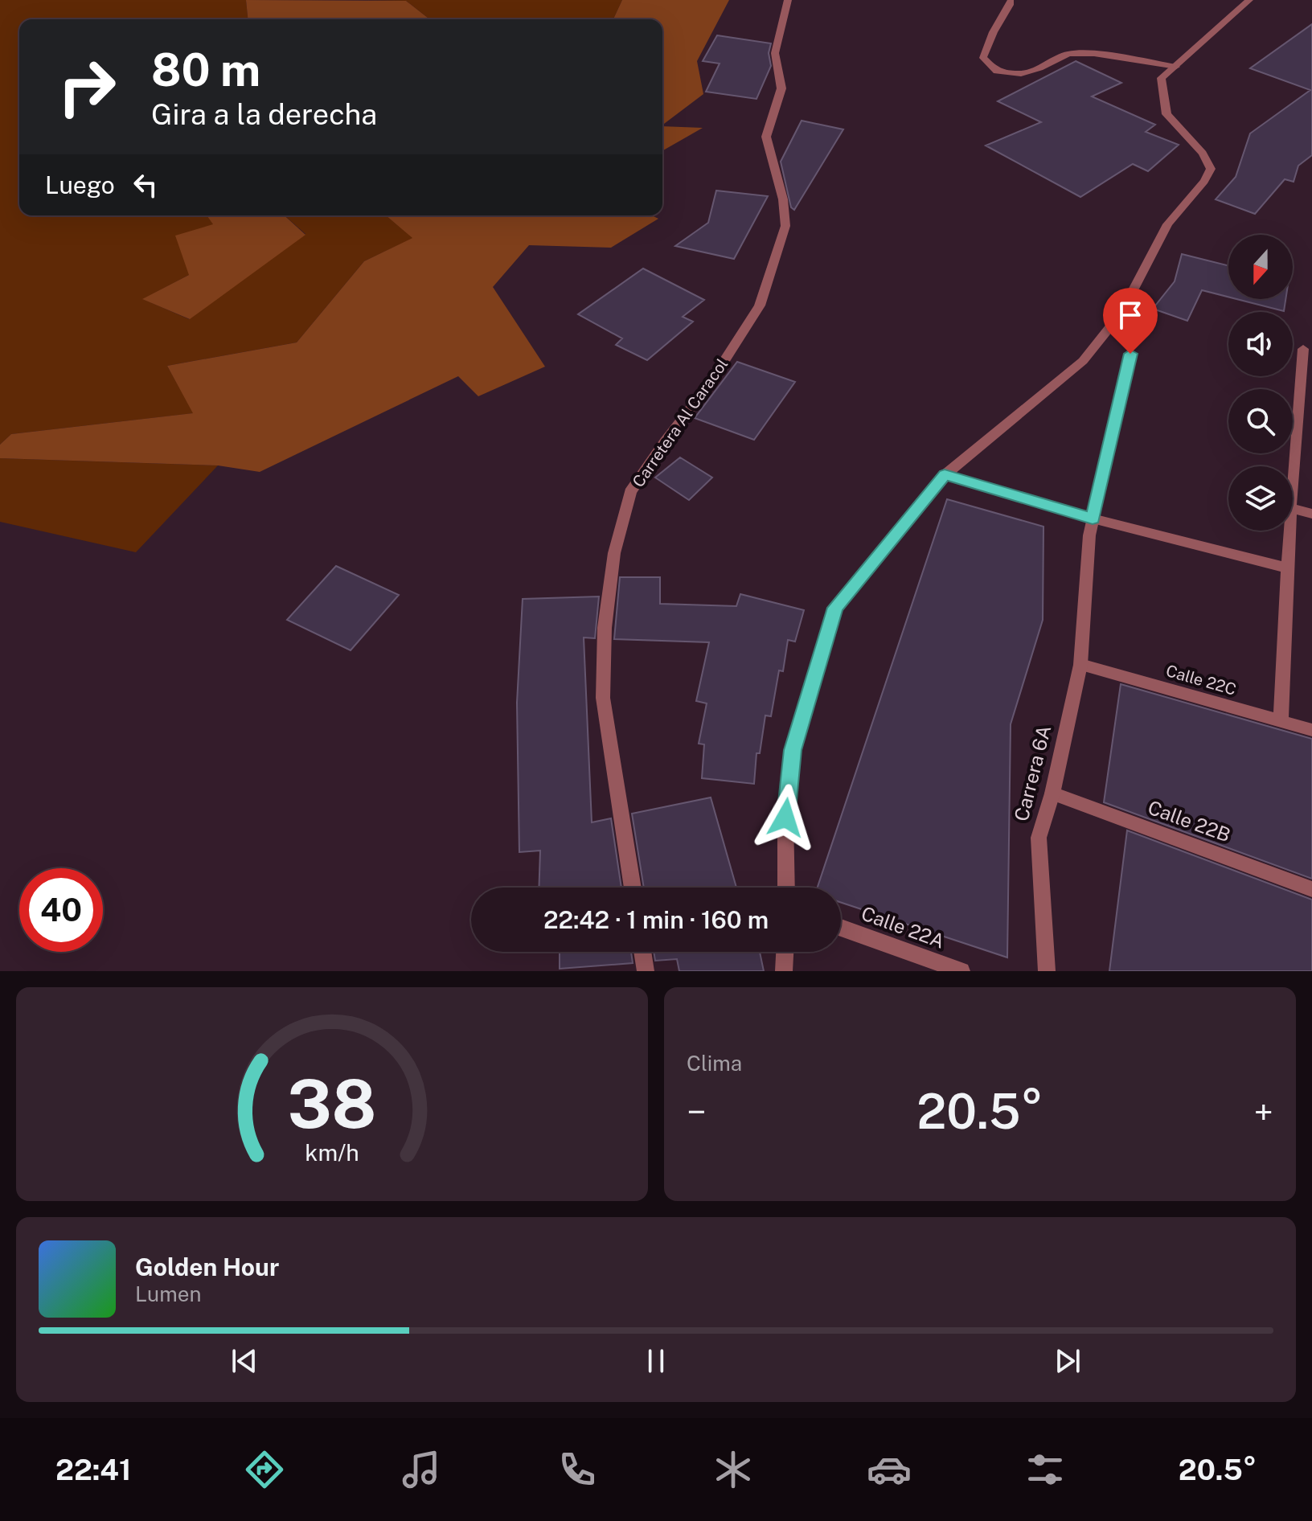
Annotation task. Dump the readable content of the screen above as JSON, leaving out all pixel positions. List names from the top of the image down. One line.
{"streets":{"street":["Carretera Al Caracol","Calle 22C","Carrera 6A","Calle 22B","Calle 22A"]},"crossings":[["Calle 22C","Carrera 6A"],["Carrera 6A","Calle 22B"]],"north":"bottom","page":{"turn":["80 m","Gira a la derecha"],"then":"Luego","limit":"40","trip":"22:42 · 1 min · 160 m","tile":"Clima","heat":["−","20.5°","+"],"song":["Golden Hour","Lumen"],"tabs":["22:41","20.5°"],"gauge":["38","km/h"]}}
